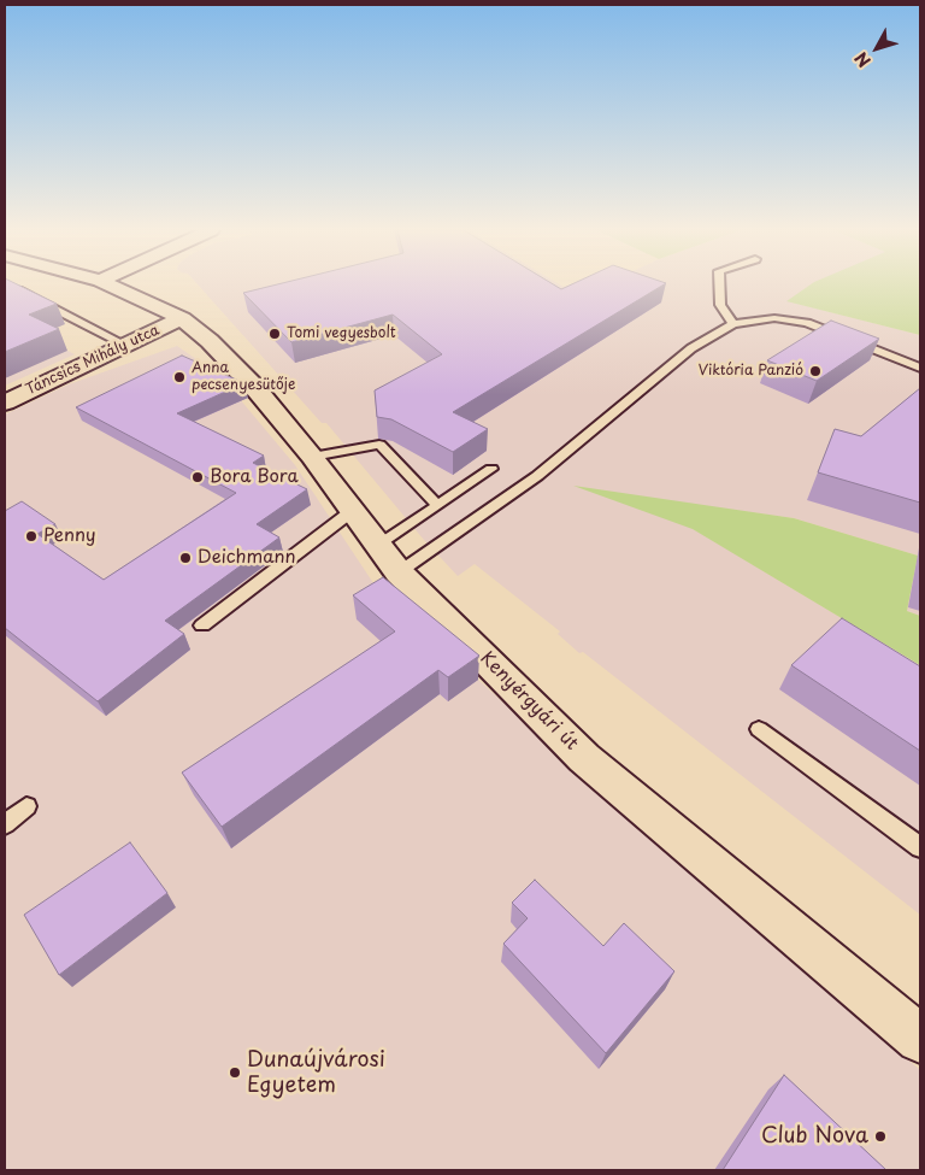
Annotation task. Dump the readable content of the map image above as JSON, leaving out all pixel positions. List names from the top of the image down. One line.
{"streets":{"street":["Táncsics Mihály utca","Kenyérgyári út"]},"crossings":[["Táncsics Mihály utca","Kenyérgyári út"]],"places":["Tomi vegyesbolt","Viktória Panzió","Anna pecsenyesütője","Bora Bora","Penny","Deichmann","Dunaújvárosi Egyetem","Club Nova"],"north":"bottom left"}
